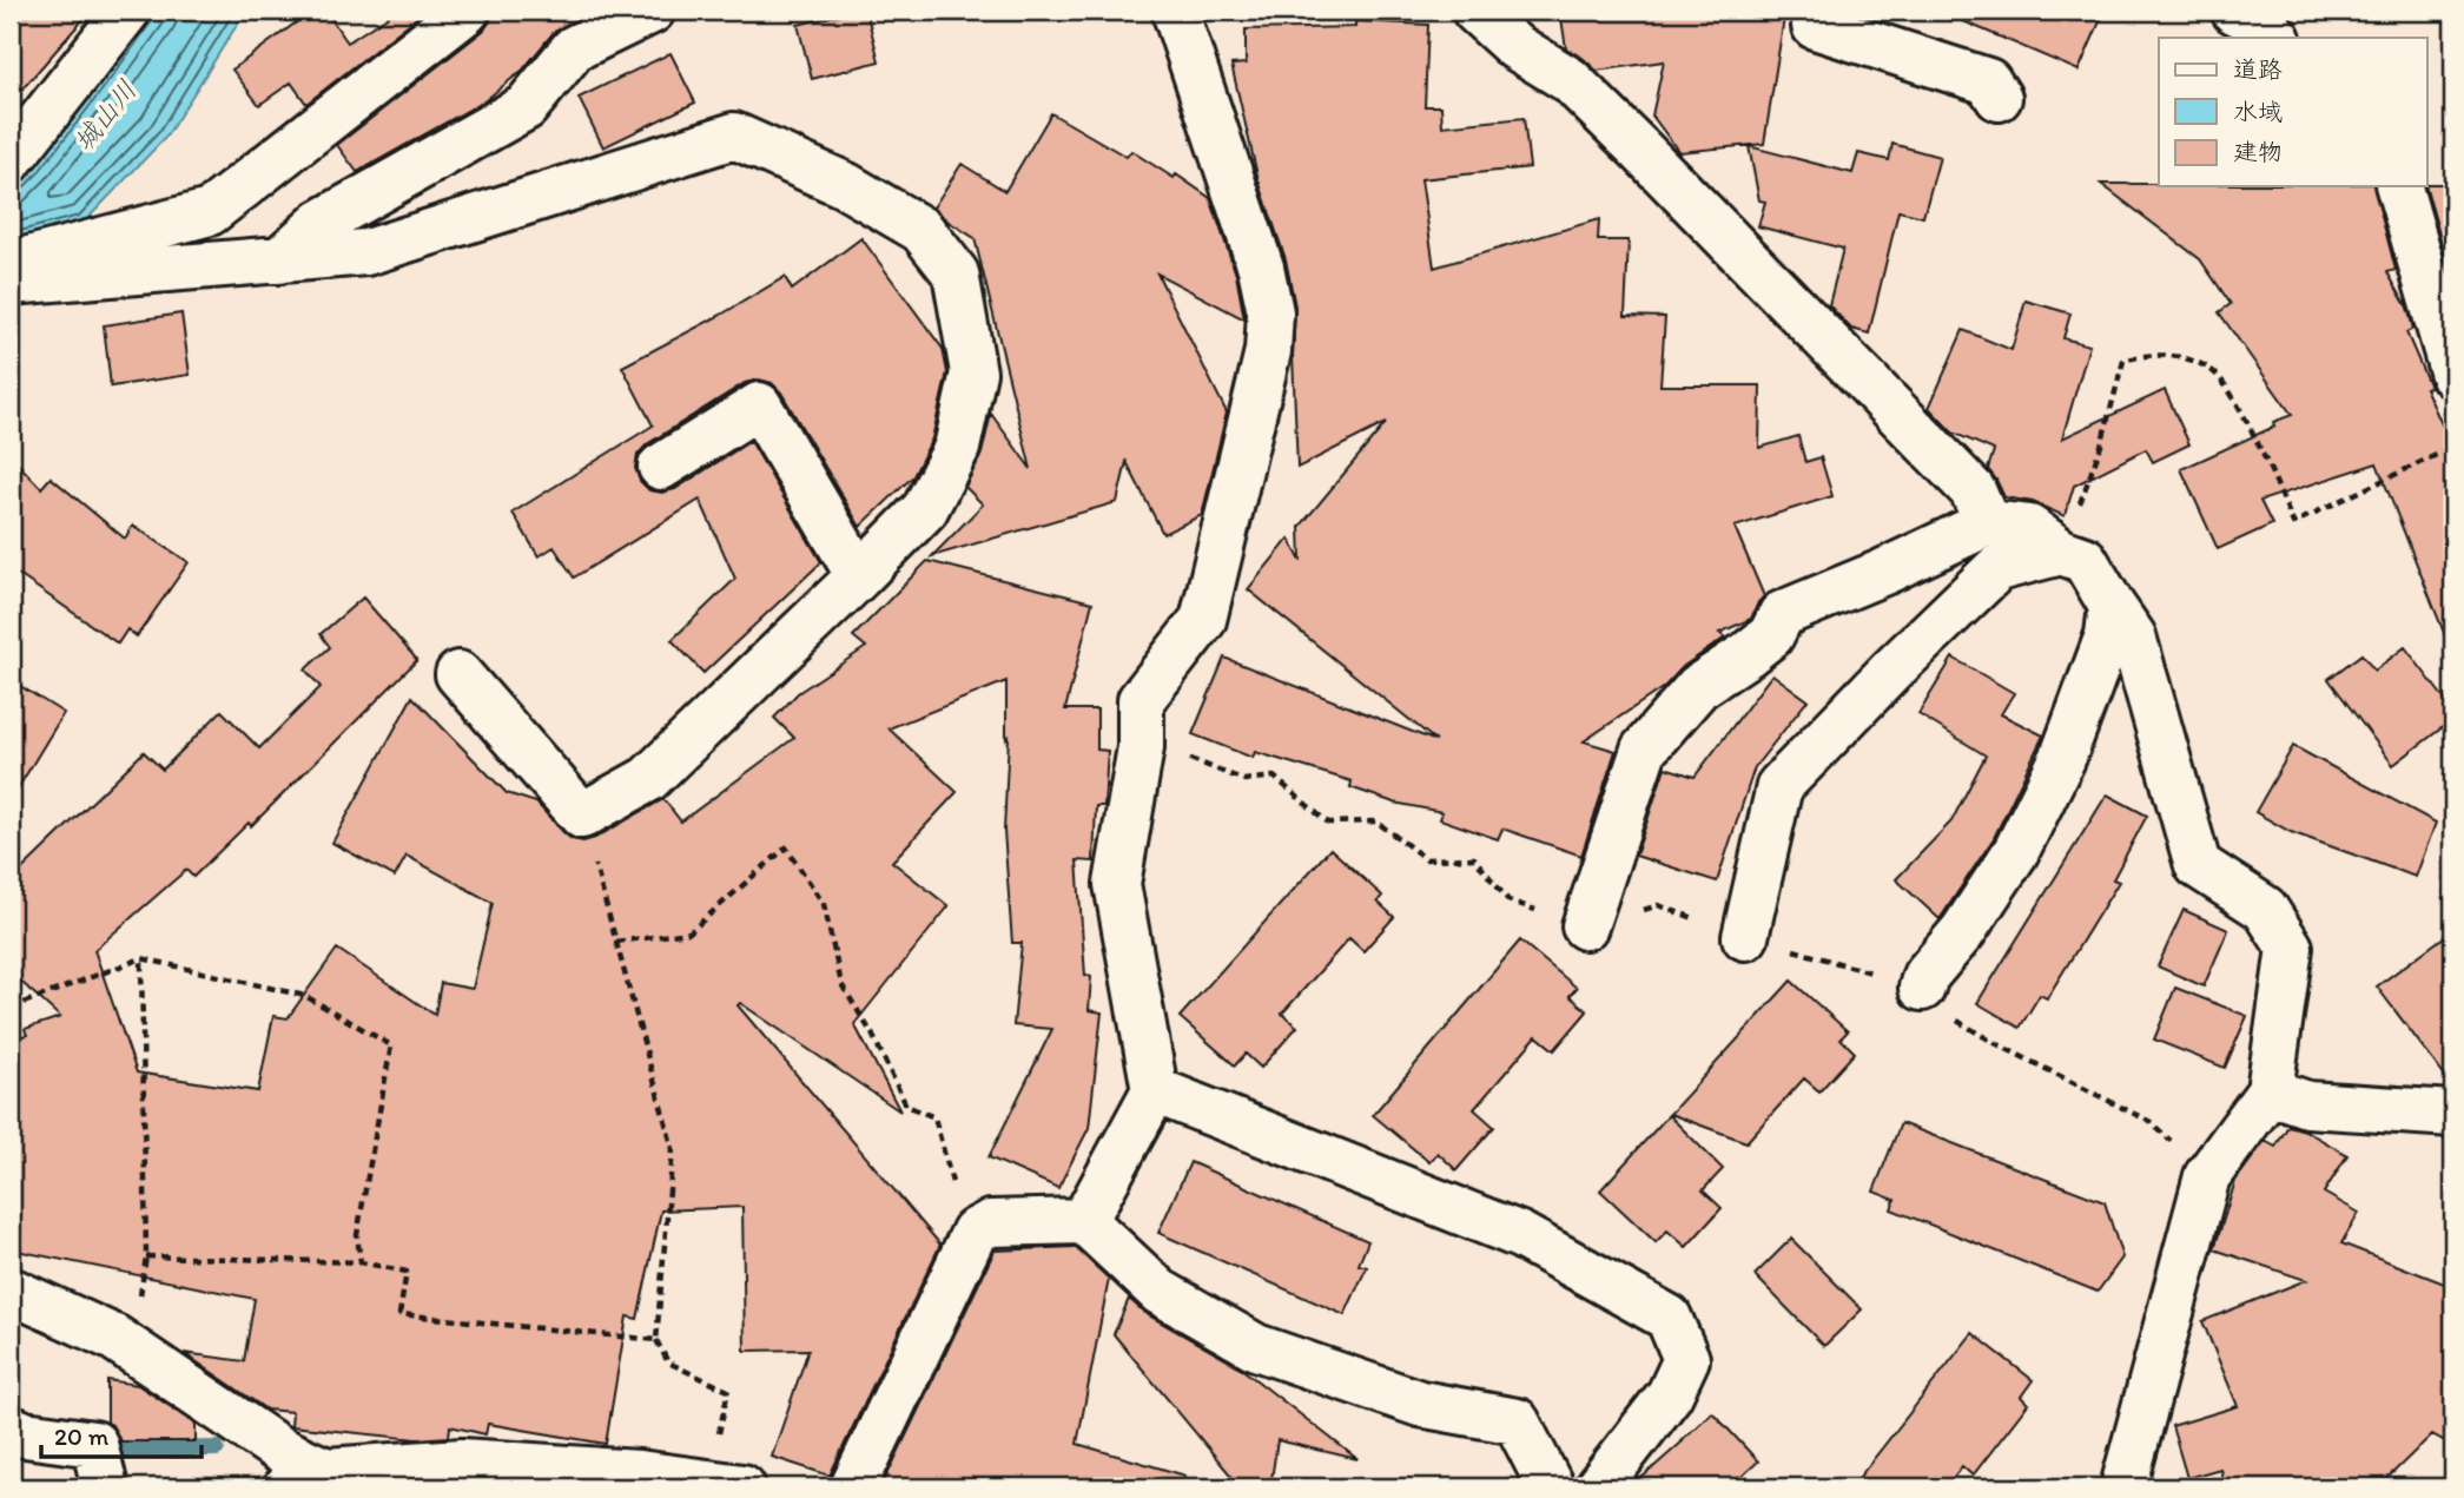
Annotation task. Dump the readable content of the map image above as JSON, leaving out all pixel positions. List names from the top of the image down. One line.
{"water":["城山川"],"legend":["道路","水域","建物"],"scale_bar":"20 m"}
